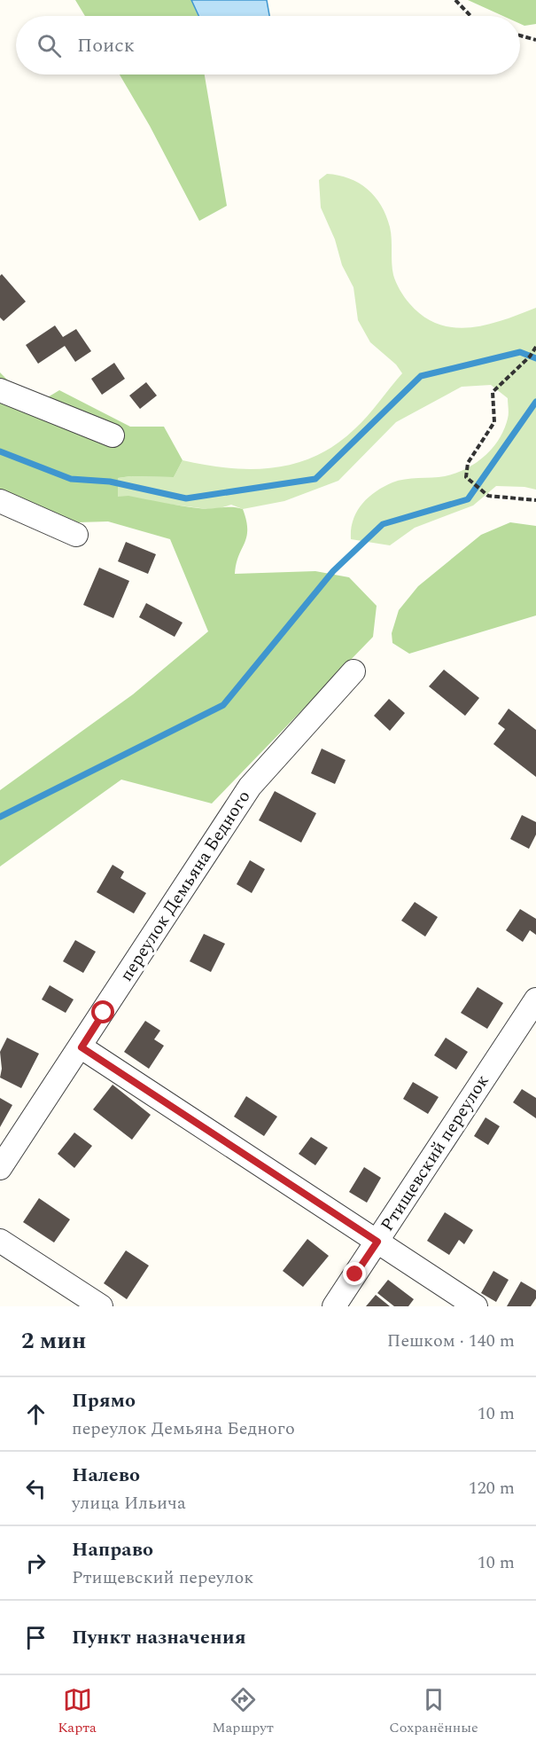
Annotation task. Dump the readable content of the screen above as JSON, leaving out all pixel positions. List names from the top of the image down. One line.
{"streets":{"street":["переулок Демьяна Бедного","Ртищевский переулок"]},"page":{"search":"Поиск","heading":["2 мин","Пешком · 140 m"],"list":[["Прямо","переулок Демьяна Бедного","10 m"],["Налево","улица Ильича","120 m"],["Направо","Ртищевский переулок","10 m"],"Пункт назначения"],"nav":["Карта","Маршрут","Сохранённые"]}}
